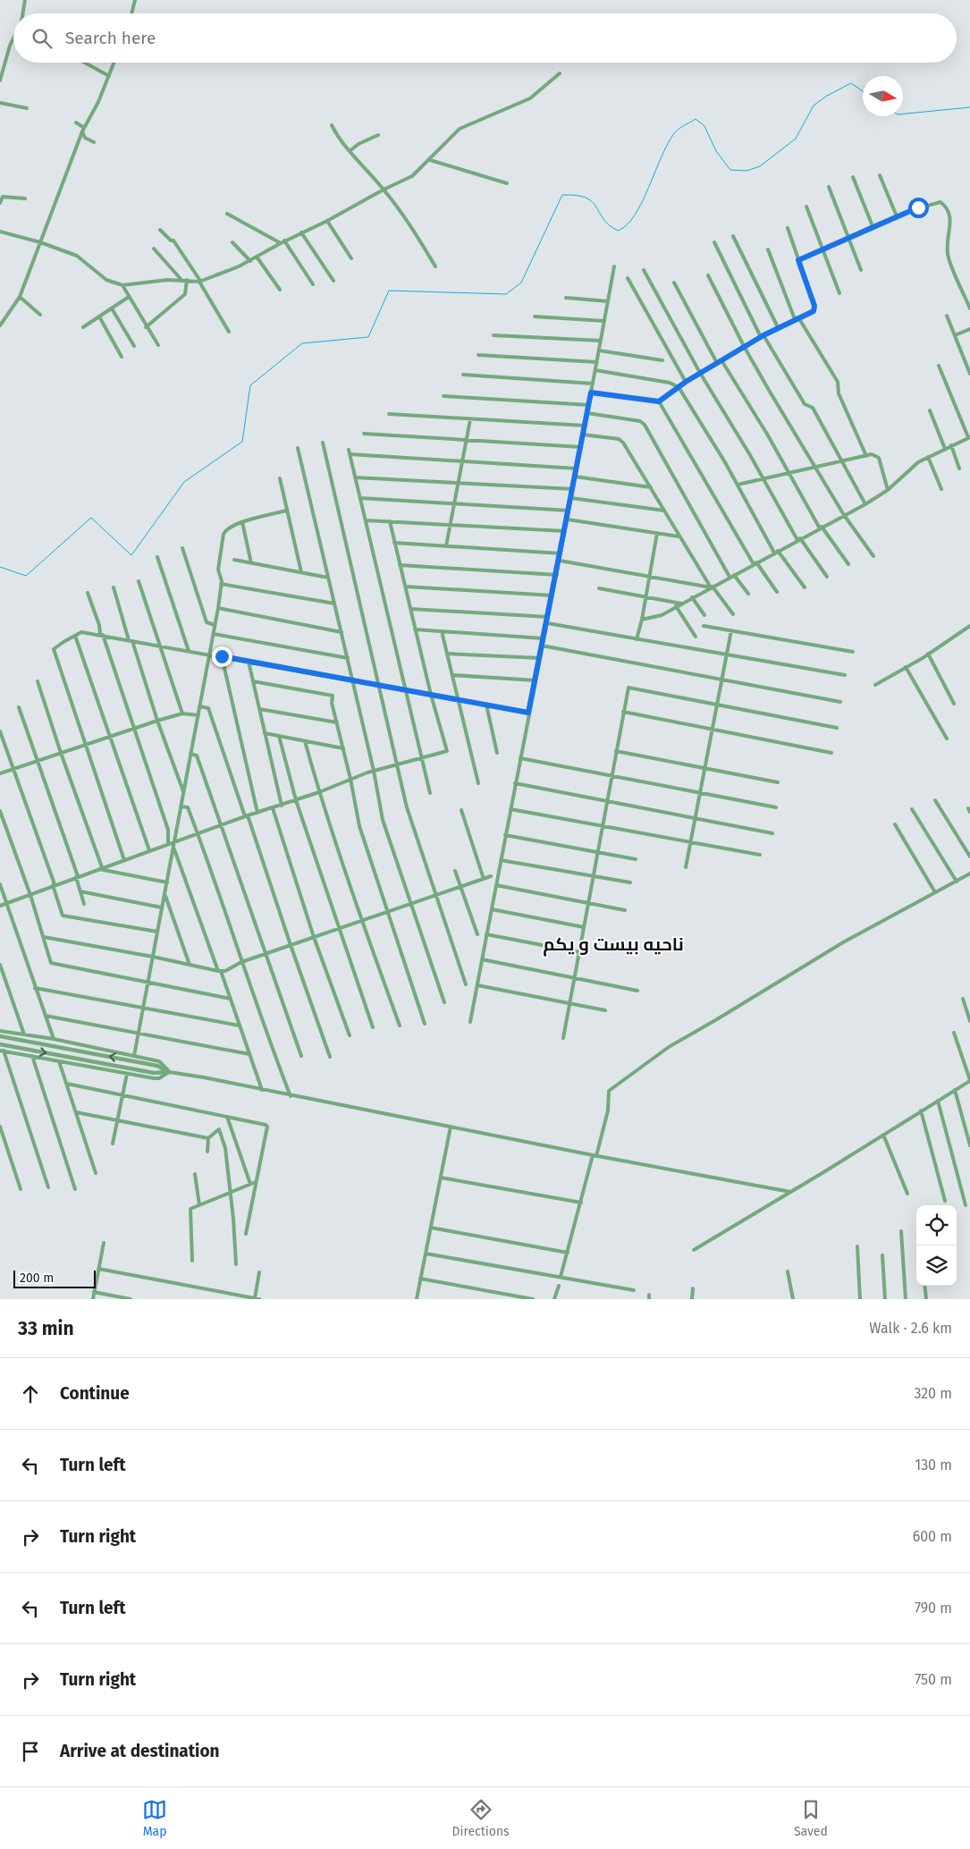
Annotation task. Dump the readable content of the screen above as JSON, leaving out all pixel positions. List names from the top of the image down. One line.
{"districts":["ناحیه بیست و یکم"],"scale_bar":"200 m","north":"right","page":{"search":"Search here","scale":"200 m","heading":["33 min","Walk · 2.6 km"],"list":[["Continue","320 m"],["Turn left","130 m"],["Turn right","600 m"],["Turn left","790 m"],["Turn right","750 m"],"Arrive at destination"],"nav":["Map","Directions","Saved"]}}
